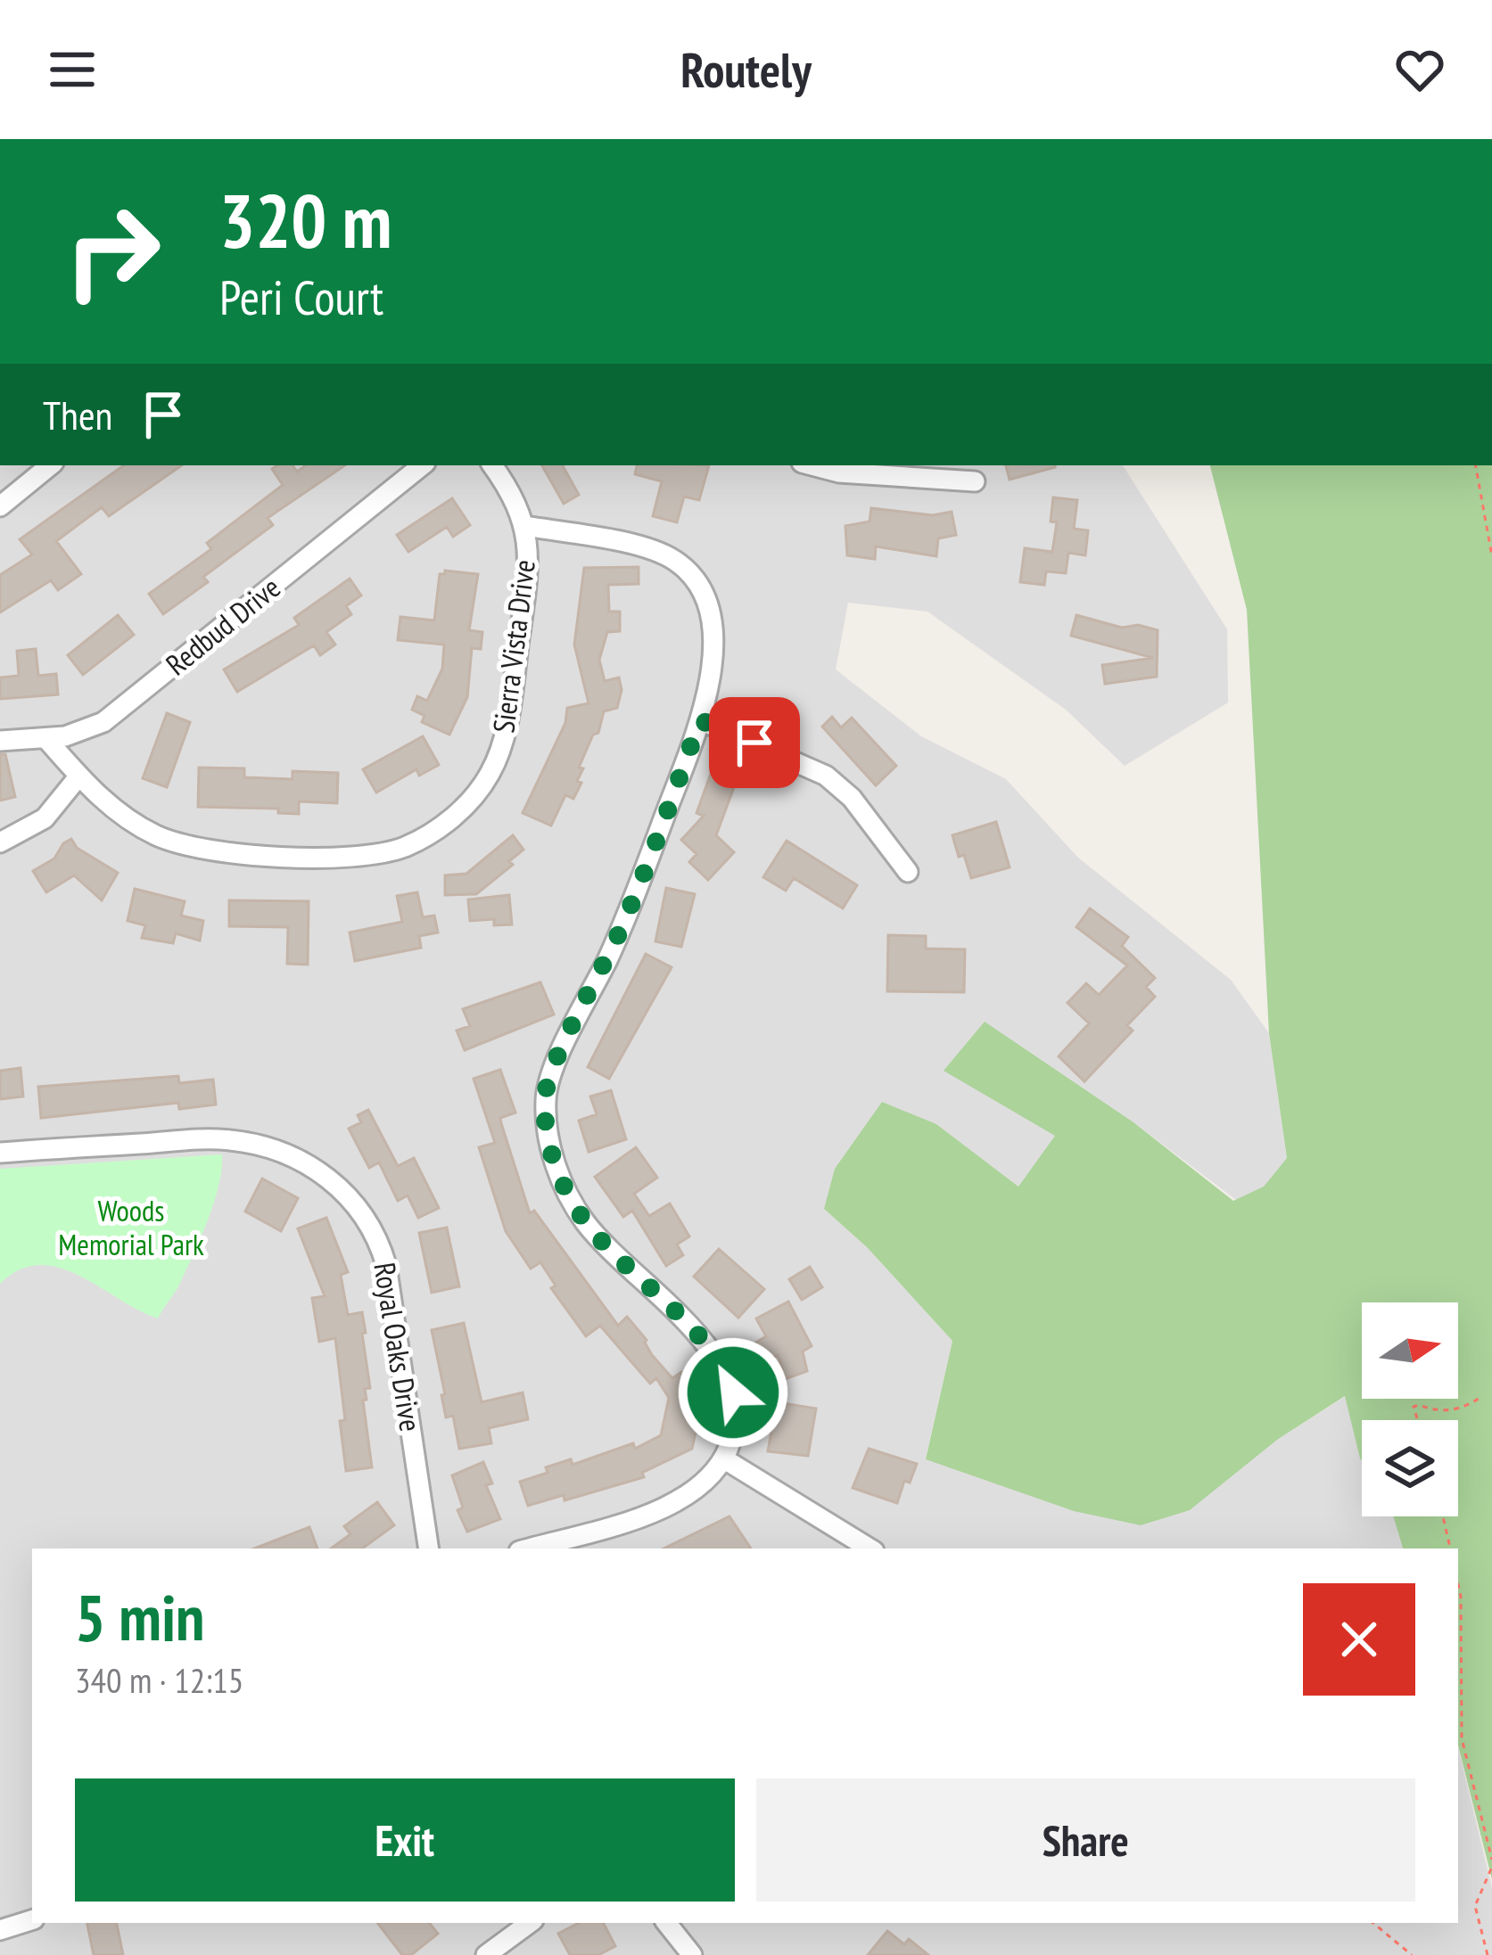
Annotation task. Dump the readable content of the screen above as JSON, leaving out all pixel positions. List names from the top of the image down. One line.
{"streets":{"street":["Redbud Drive","Sierra Vista Drive","Royal Oaks Drive"]},"crossings":[["Redbud Drive","Sierra Vista Drive"]],"parks":["Woods Memorial Park"],"north":"right","page":{"header":"Routely","turn":["320 m","Peri Court"],"then":"Then","heading":["5 min","340 m · 12:15"],"buttons":["Exit","Share"]}}
